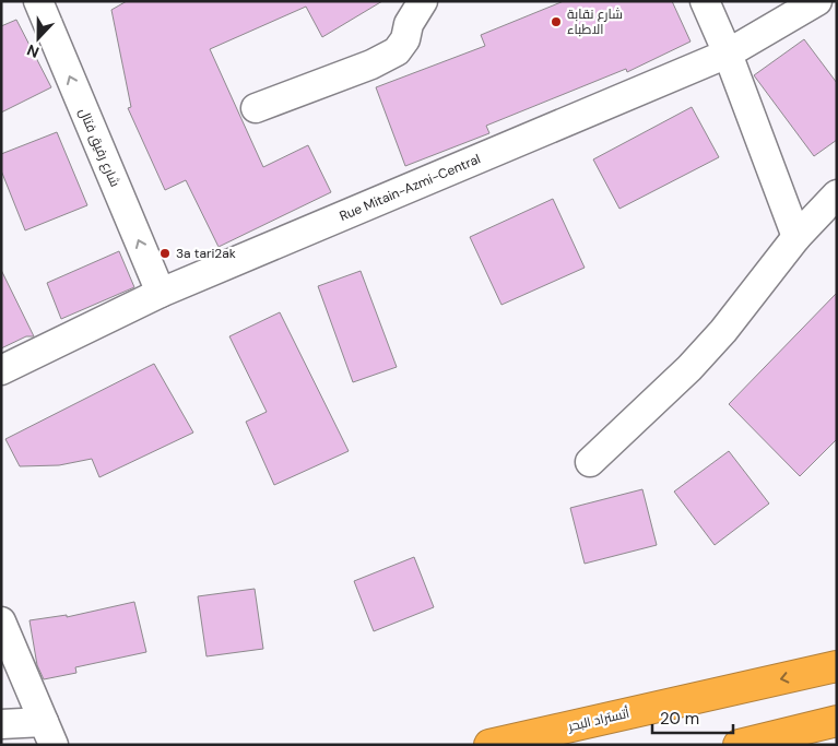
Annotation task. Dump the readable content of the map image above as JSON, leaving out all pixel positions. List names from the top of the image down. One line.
{"streets":{"highway":["أتستراد البحر"],"street":["شارع رفيق فتال","Rue Mitain-Azmi-Central"]},"crossings":[["شارع رفيق فتال","Rue Mitain-Azmi-Central"]],"one_way":["شارع رفيق فتال","أتستراد البحر"],"places":["شارع نقابة الاطباء","3a tari2ak"],"scale_bar":"20 m","north":"bottom"}
